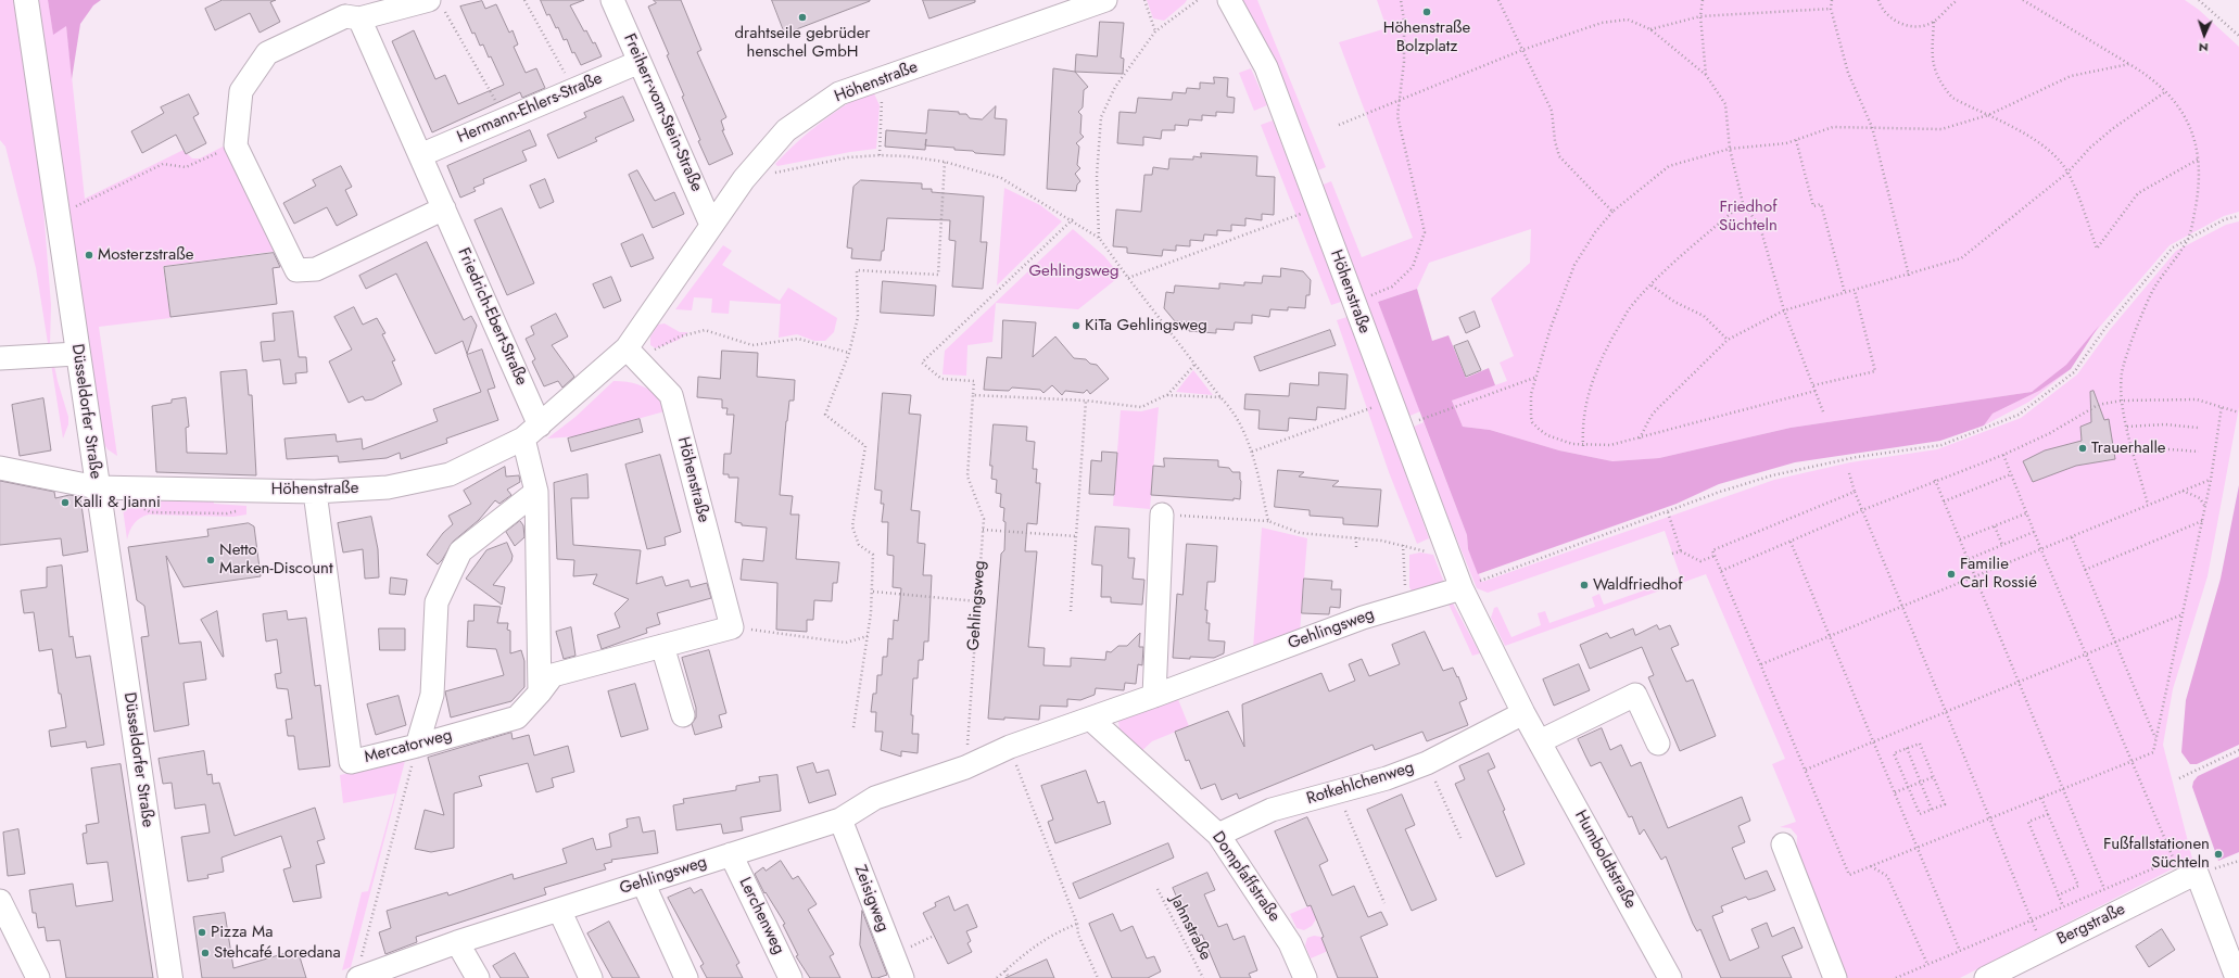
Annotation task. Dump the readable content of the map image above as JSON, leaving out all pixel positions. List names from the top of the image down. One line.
{"streets":{"main road":["Düsseldorfer Straße"],"street":["Höhenstraße","Hermann-Ehlers-Straße","Freiherr-vom-Stein-Straße","Friedrich-Ebert-Straße","Gehlingsweg","Mercatorweg","Rotkehlchenweg","Humboldtstraße","Dompfaffstraße","Zeisigweg","Lerchenweg","Bergstraße"],"path":["Jahnstraße"]},"crossings":[["Höhenstraße","Freiherr-vom-Stein-Straße"],["Höhenstraße","Friedrich-Ebert-Straße"],["Höhenstraße","Düsseldorfer Straße"],["Höhenstraße","Gehlingsweg"],["Höhenstraße","Mercatorweg"],["Höhenstraße","Humboldtstraße"],["Hermann-Ehlers-Straße","Freiherr-vom-Stein-Straße"],["Hermann-Ehlers-Straße","Friedrich-Ebert-Straße"],["Gehlingsweg","Humboldtstraße"],["Gehlingsweg","Dompfaffstraße"],["Gehlingsweg","Zeisigweg"],["Gehlingsweg","Lerchenweg"],["Rotkehlchenweg","Humboldtstraße"],["Rotkehlchenweg","Dompfaffstraße"]],"parks":["Friedhof Süchteln","Gehlingsweg"],"places":["Höhenstraße Bolzplatz","drahtseile gebrüder henschel GmbH","Mosterzstraße","KiTa Gehlingsweg","Trauerhalle","Kalli & Jianni","Netto Marken-Discount","Familie Carl Rossié","Waldfriedhof","Fußfallstationen Süchteln","Pizza Ma","Stehcafé Loredana"],"north":"bottom"}
